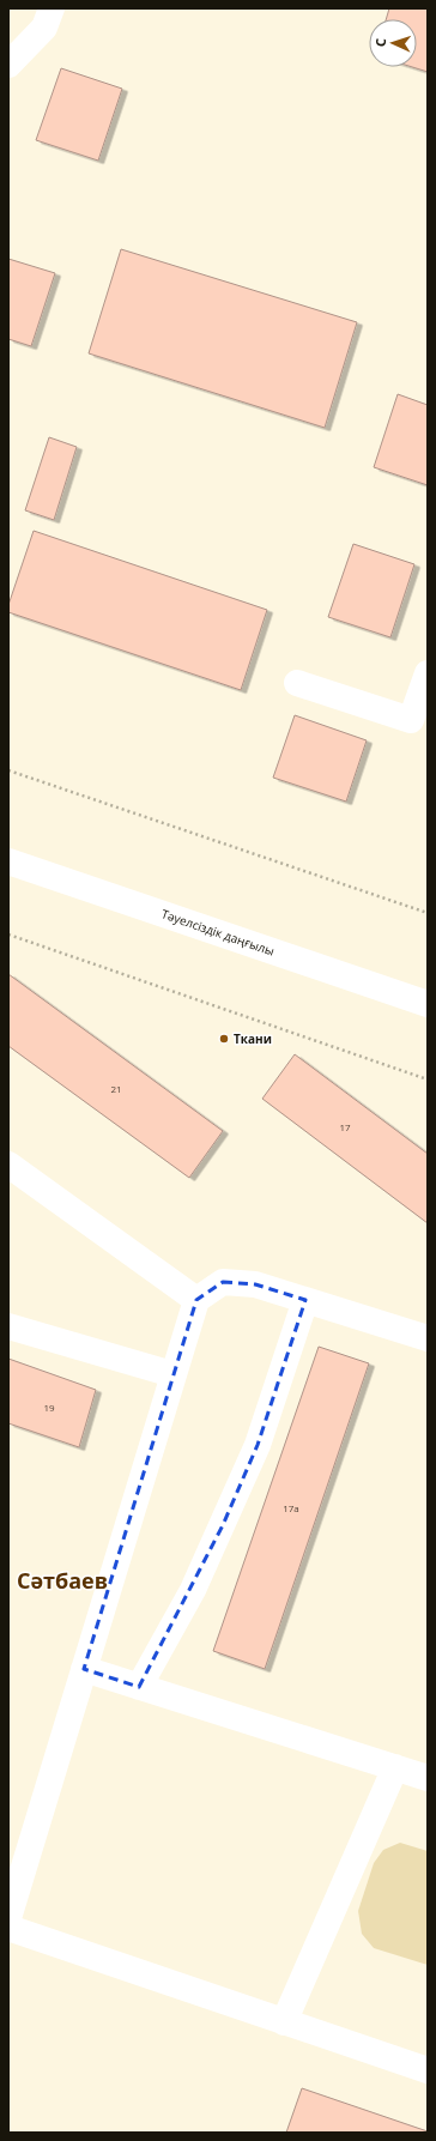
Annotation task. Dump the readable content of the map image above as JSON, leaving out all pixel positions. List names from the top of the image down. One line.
{"streets":{"street":["Тәуелсіздік даңғылы"]},"districts":["Сәтбаев"],"places":["Ткани"],"house_numbers":["21","17","19","17а"],"north":"left"}
